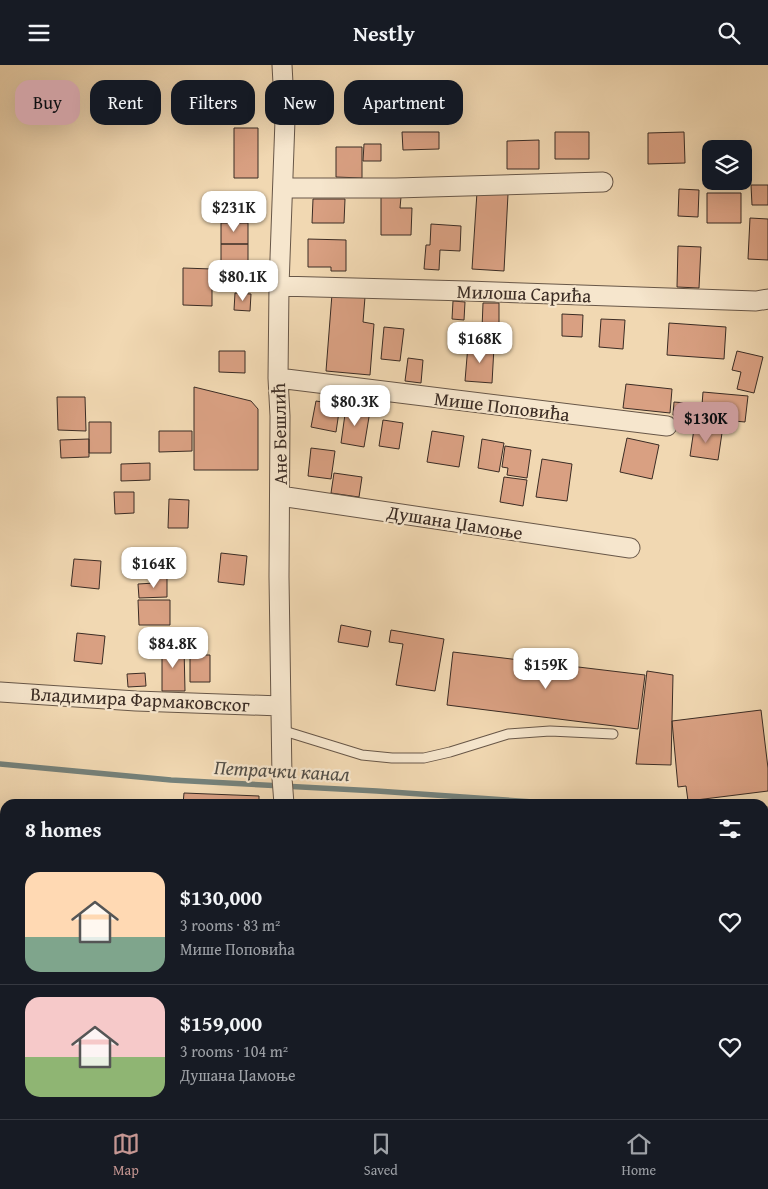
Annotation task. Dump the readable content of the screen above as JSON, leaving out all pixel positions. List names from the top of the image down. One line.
{"streets":{"street":["Милоша Сарића","Мише Поповића","Ане Бешлић","Душана Џамоње","Владимира Фармаковског"]},"crossings":[["Милоша Сарића","Ане Бешлић"],["Мише Поповића","Ане Бешлић"],["Ане Бешлић","Душана Џамоње"],["Ане Бешлић","Владимира Фармаковског"]],"water":["Петрачки канал"],"page":{"header":"Nestly","chip":["Buy","Rent","Filters","New","Apartment"],"price":["$231K","$80.1K","$168K","$80.3K","$130K","$164K","$84.8K","$159K"],"heading":"8 homes","list":[{"name":"$130,000","note":"3 rooms · 83 m² · Мише Поповића"},{"name":"$159,000","note":"3 rooms · 104 m² · Душана Џамоње"}],"tabs":["Map","Saved","Home"]}}
